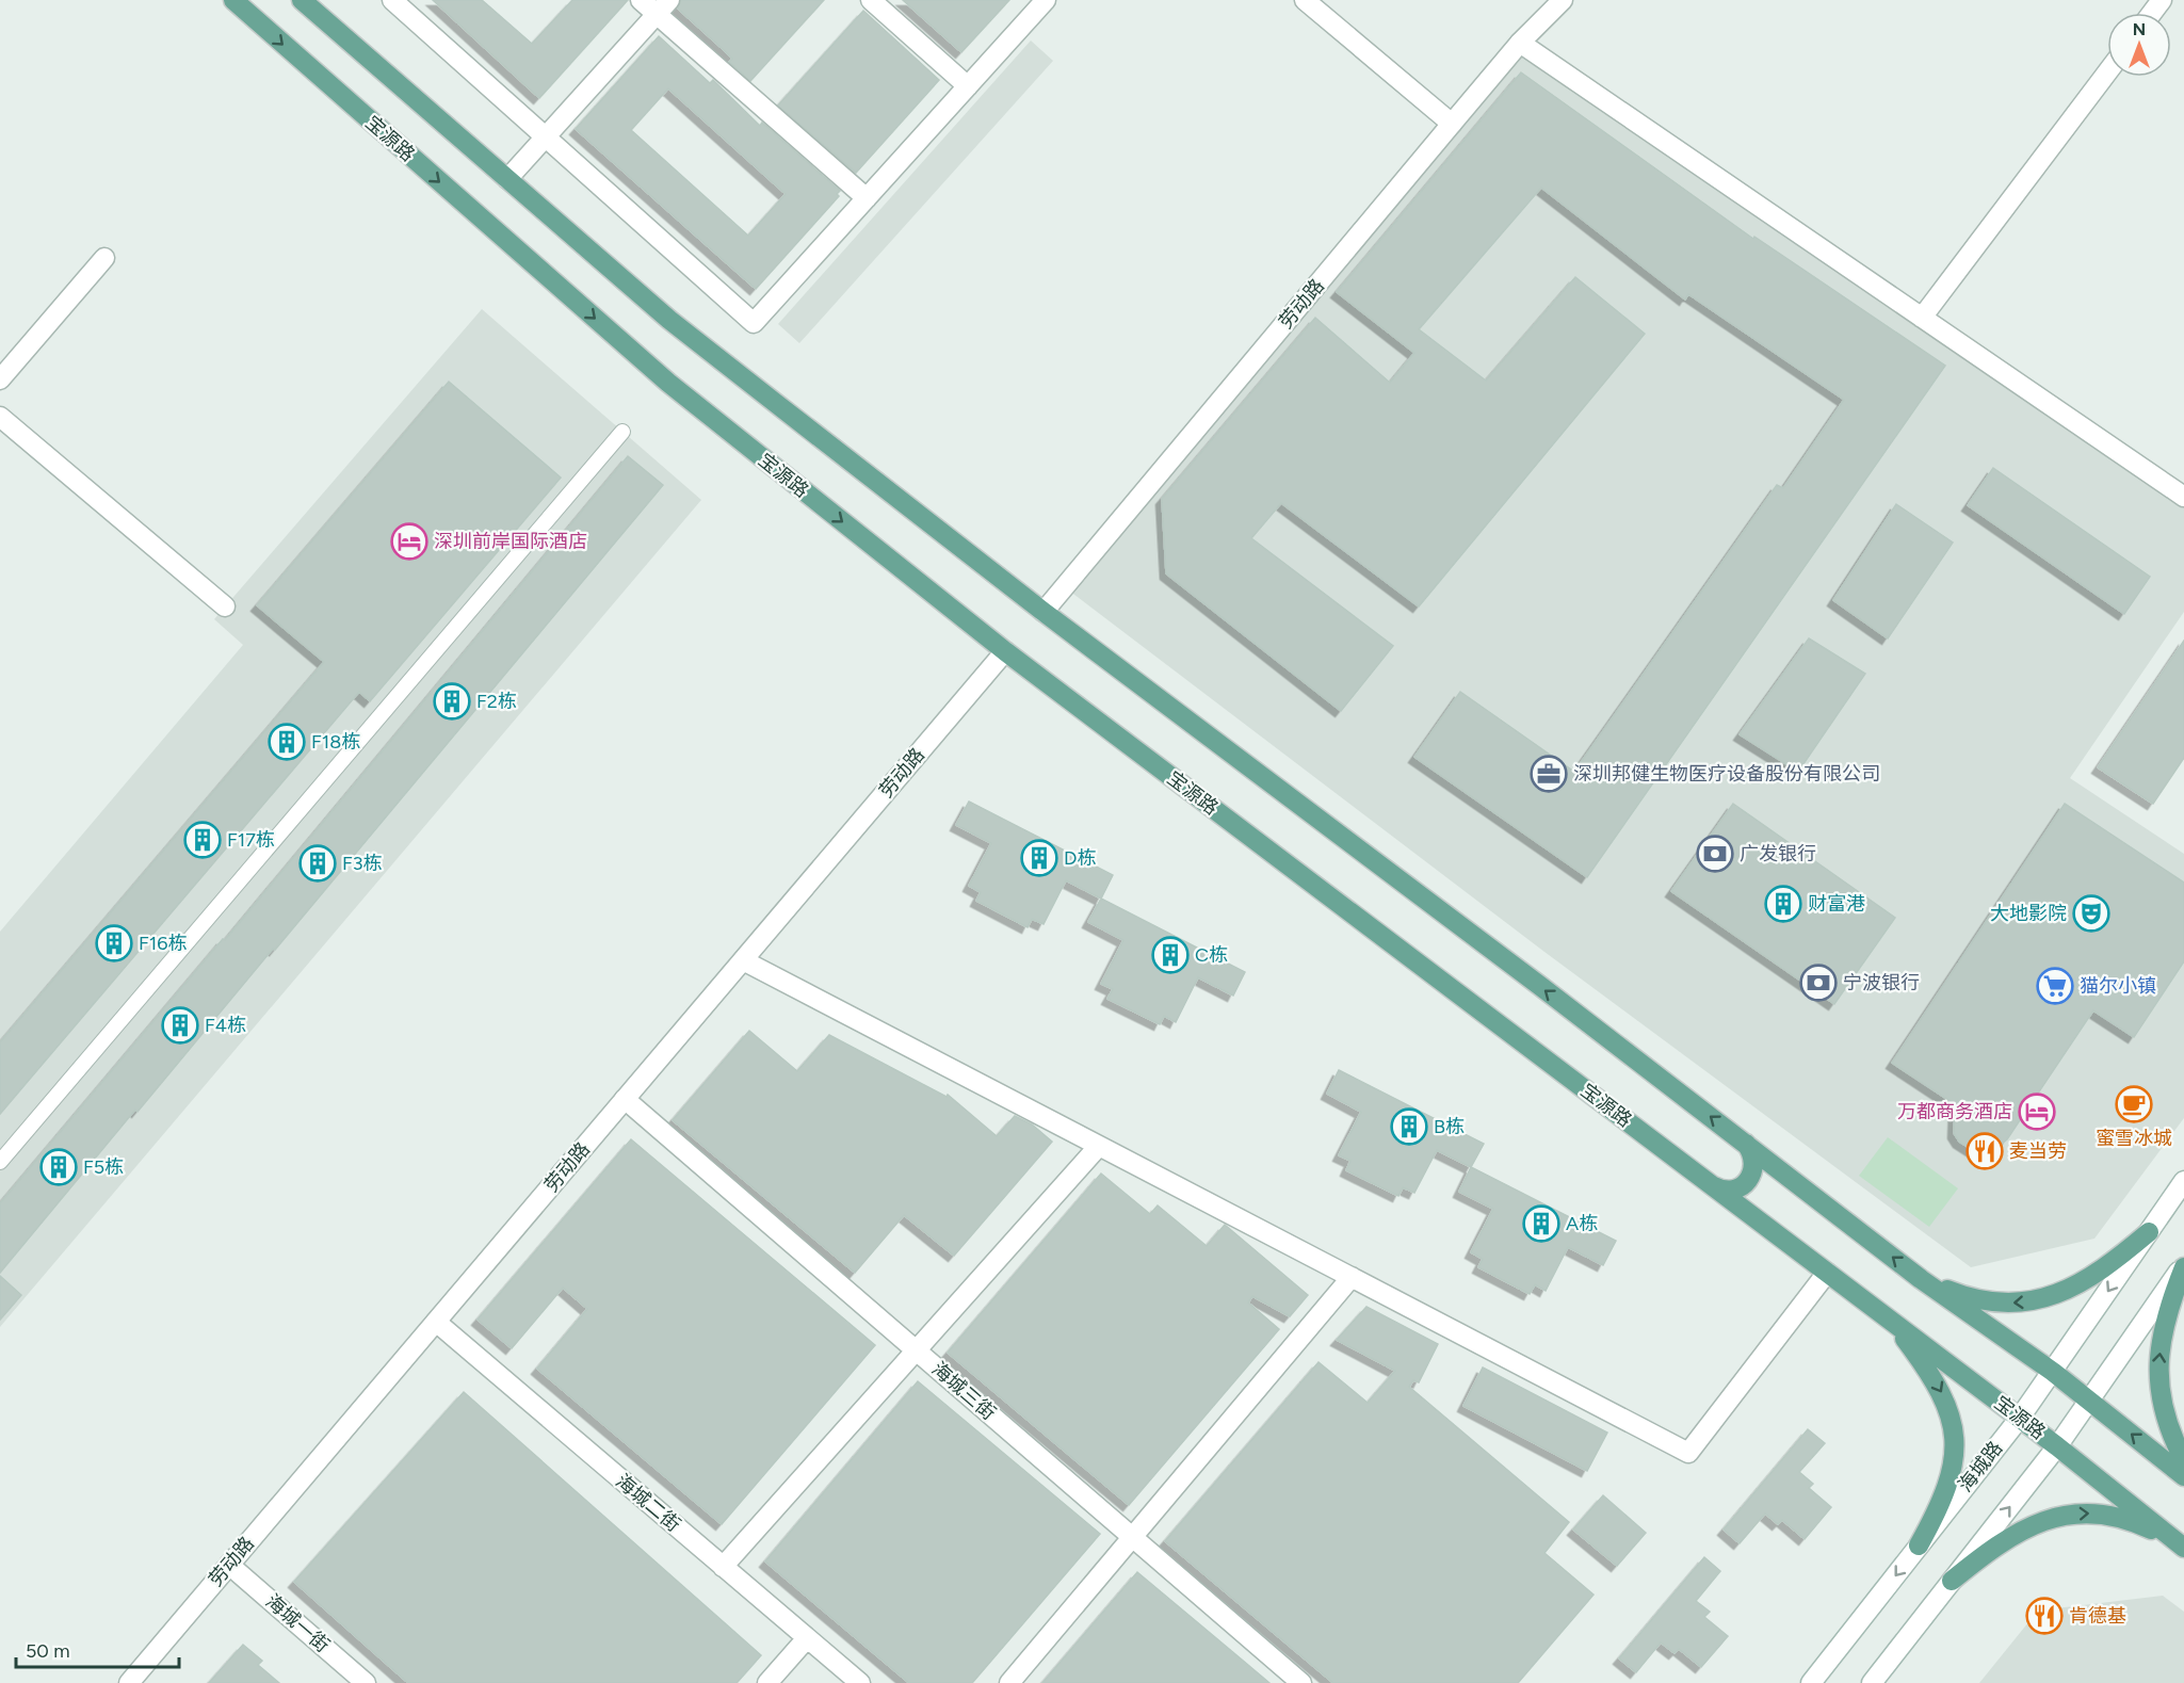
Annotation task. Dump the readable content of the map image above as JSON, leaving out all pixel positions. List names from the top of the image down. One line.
{"streets":{"main road":["宝源路"],"street":["劳动路","海城三街","海城路","海城二街","海城一街"]},"crossings":[["宝源路","劳动路"],["宝源路","海城路"],["劳动路","海城三街"],["劳动路","海城二街"],["劳动路","海城一街"]],"places":{"hotel":["深圳前岸国际酒店","万都商务酒店"],"building":["F2栋","F18栋","F17栋","D栋","F3栋","财富港","F16栋","C栋","F4栋","B栋","F5栋","A栋"],"office":["深圳邦健生物医疗设备股份有限公司"],"bank":["广发银行","宁波银行"],"theatre":["大地影院"],"supermarket":["猫尔小镇"],"cafe":["蜜雪冰城"],"restaurant":["麦当劳","肯德基"]},"scale_bar":"50 m","north":"top"}
